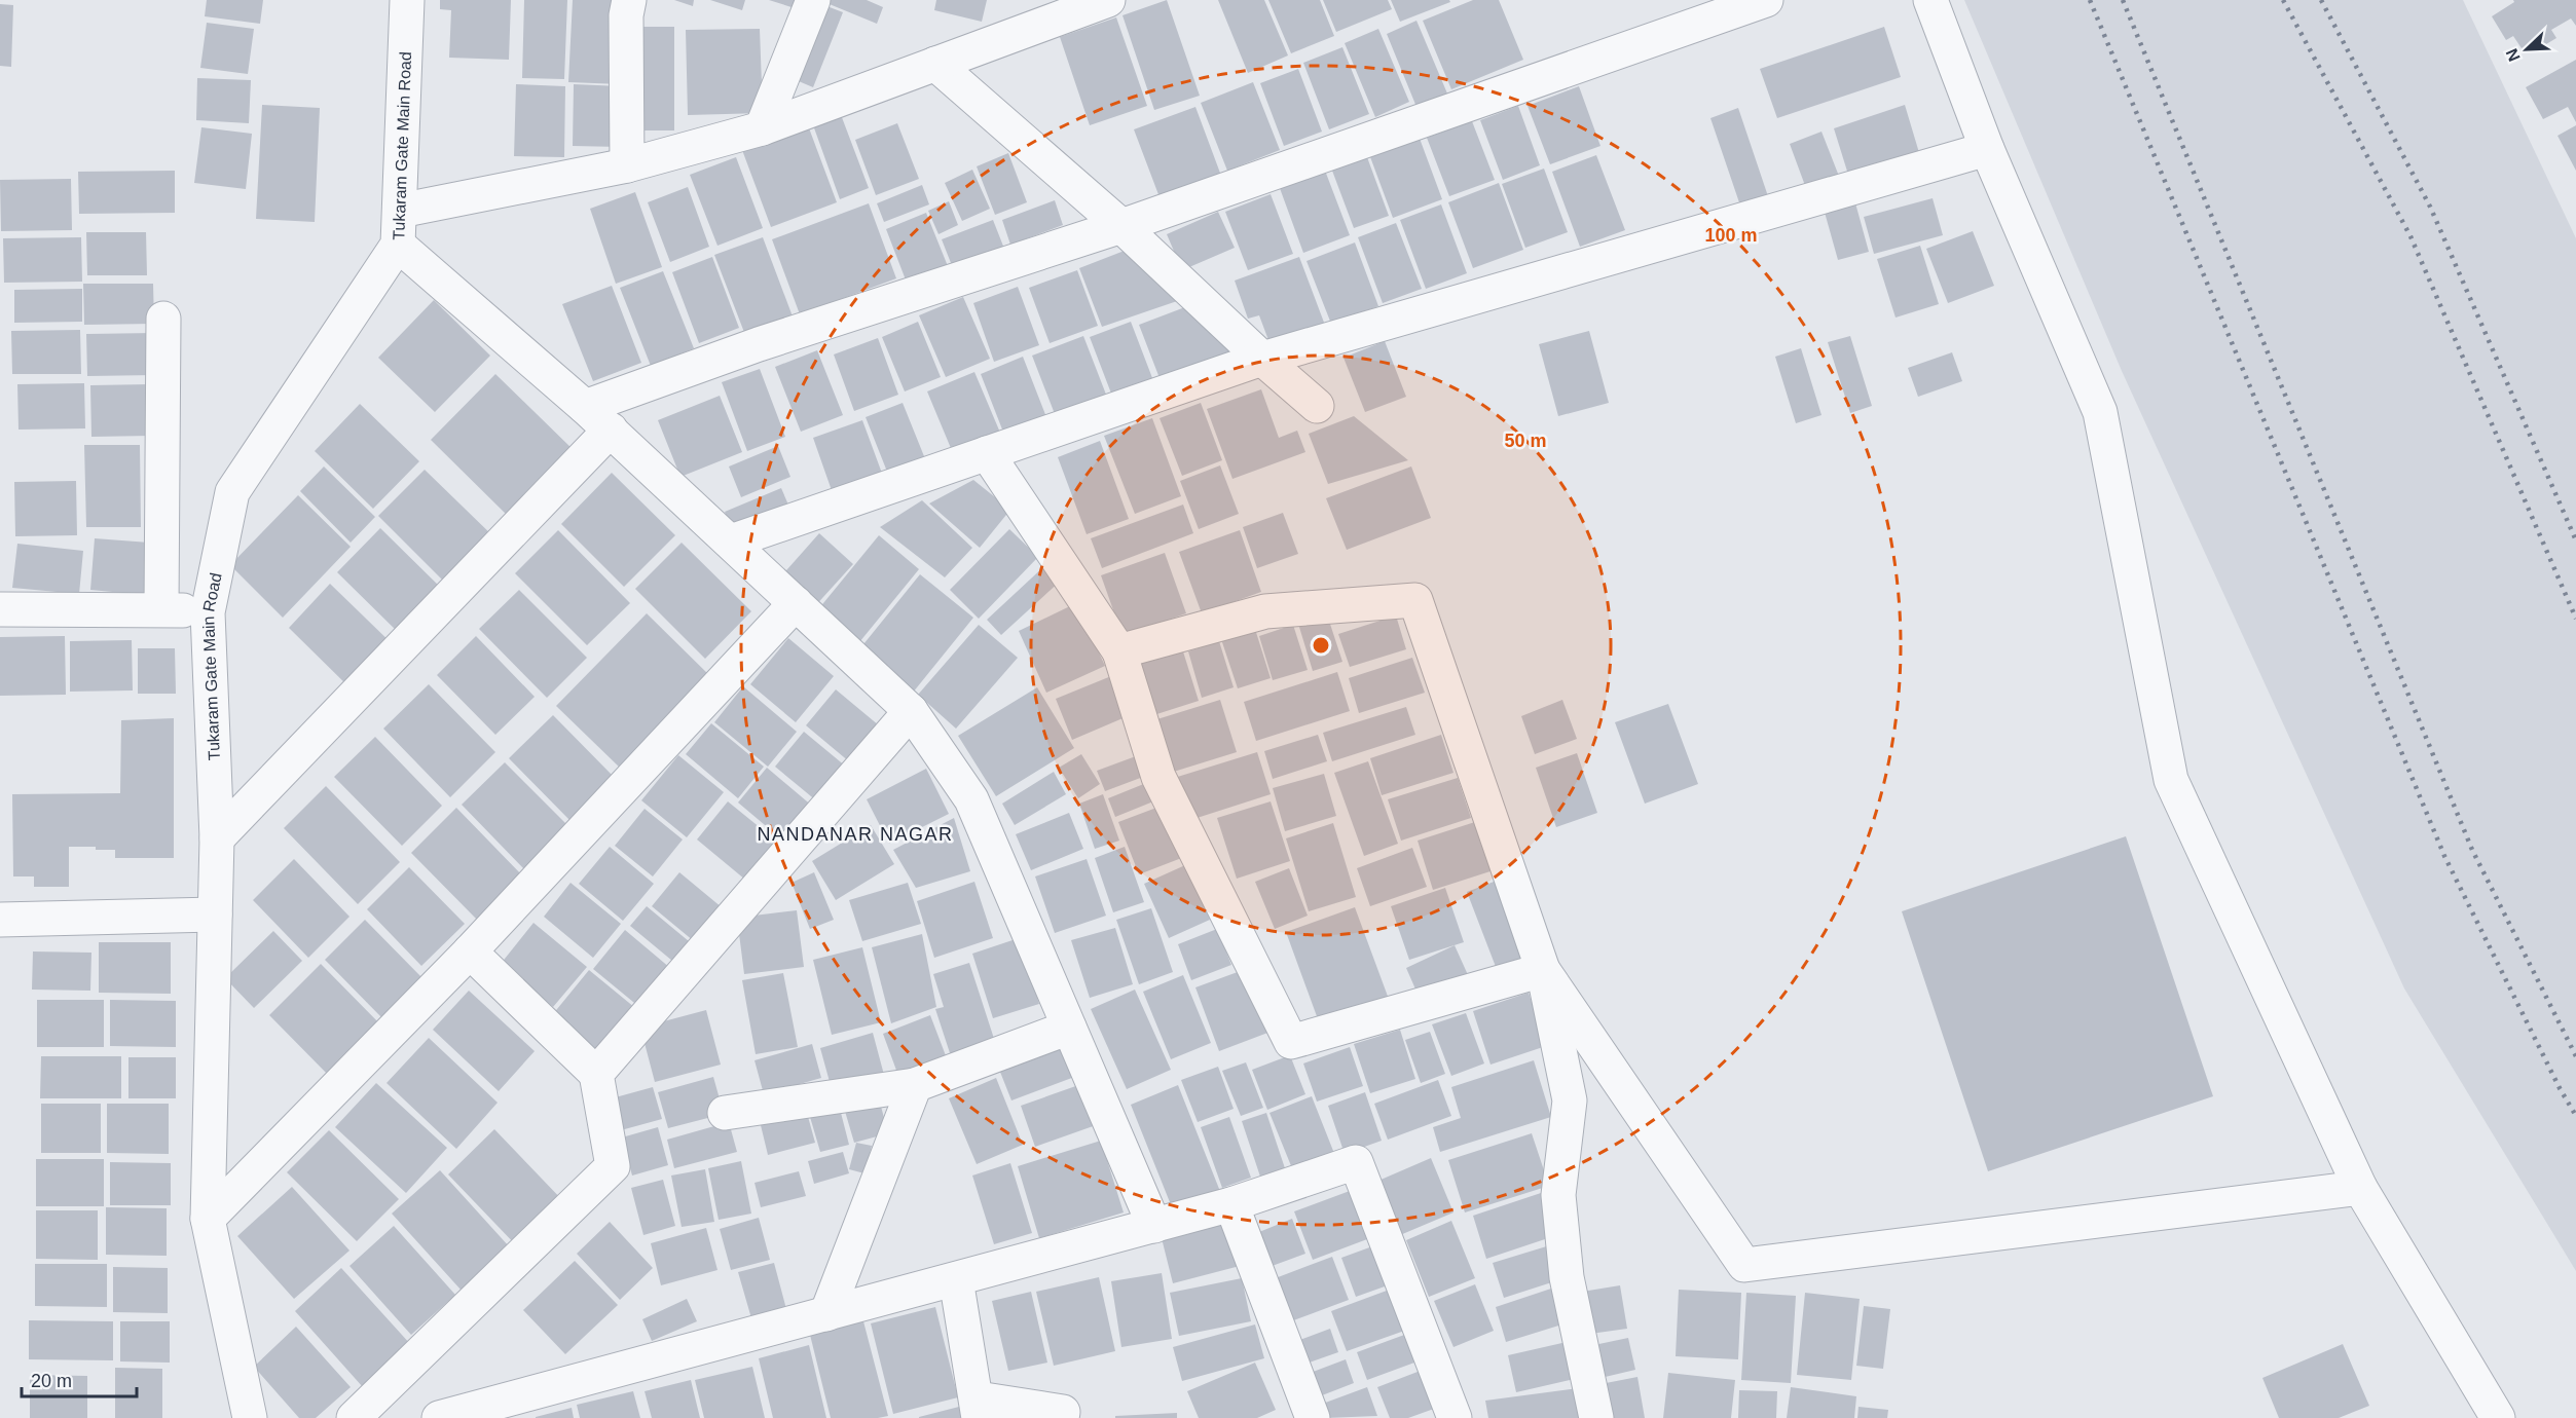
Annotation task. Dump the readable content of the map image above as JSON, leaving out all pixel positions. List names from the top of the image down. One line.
{"streets":{"street":["Tukaram Gate Main Road"]},"districts":["NANDANAR NAGAR"],"scale_bar":"20 m","north":"bottom left","rings":["100 m","50 m"]}
